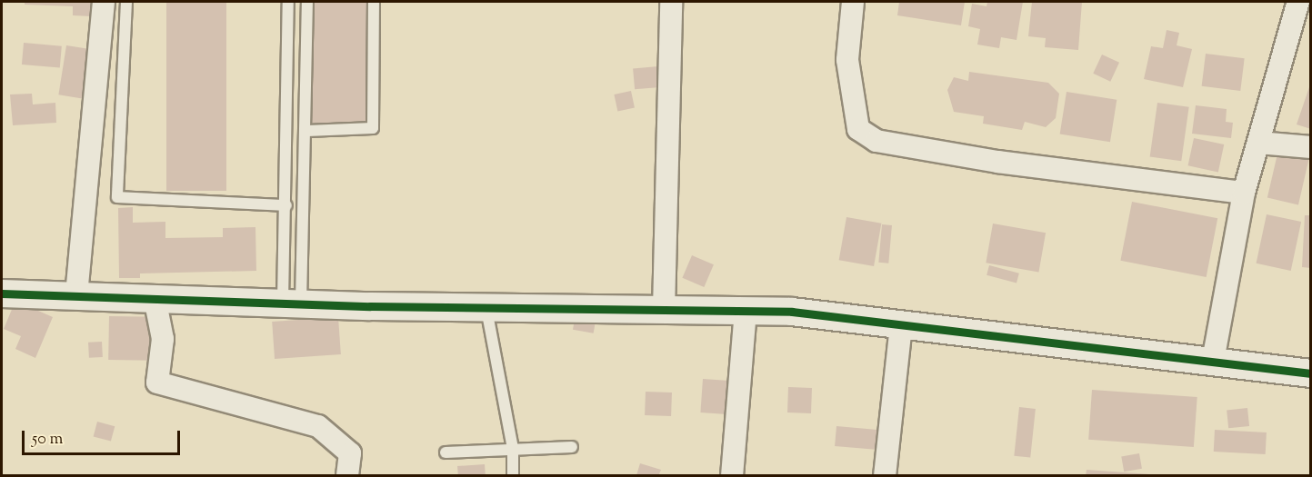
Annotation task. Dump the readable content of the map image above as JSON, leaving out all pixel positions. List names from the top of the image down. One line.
{"scale_bar":"50 m"}
